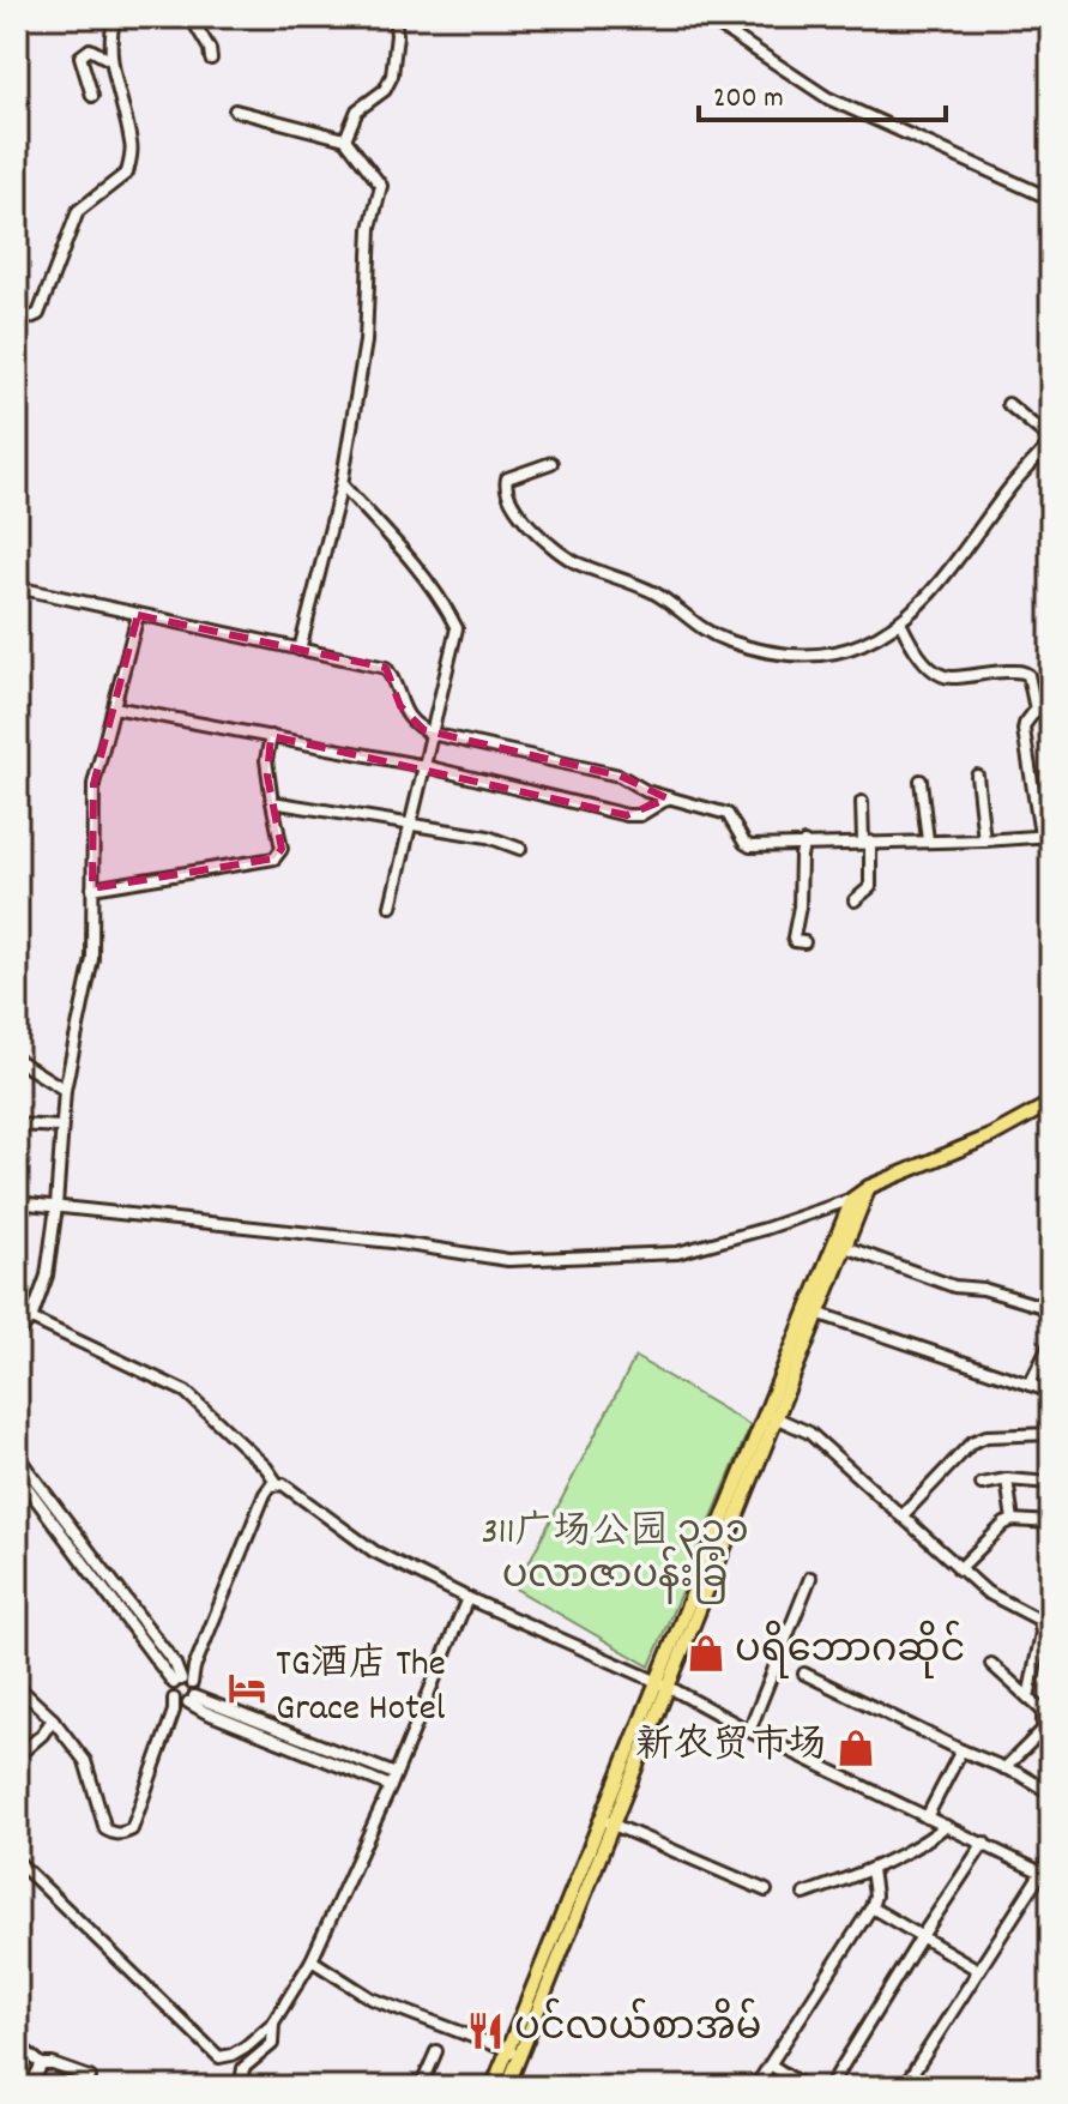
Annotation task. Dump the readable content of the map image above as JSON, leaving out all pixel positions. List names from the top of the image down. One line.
{"parks":["311广场公园 ၃၁၁ ပလာဇာပန်းခြံ"],"places":{"shop":["ပရိဘောဂဆိုင်","新农贸市场"],"hotel":["TG酒店 The Grace Hotel"],"restaurant":["ပင်လယ်စာအိမ်"]},"scale_bar":"200 m"}
